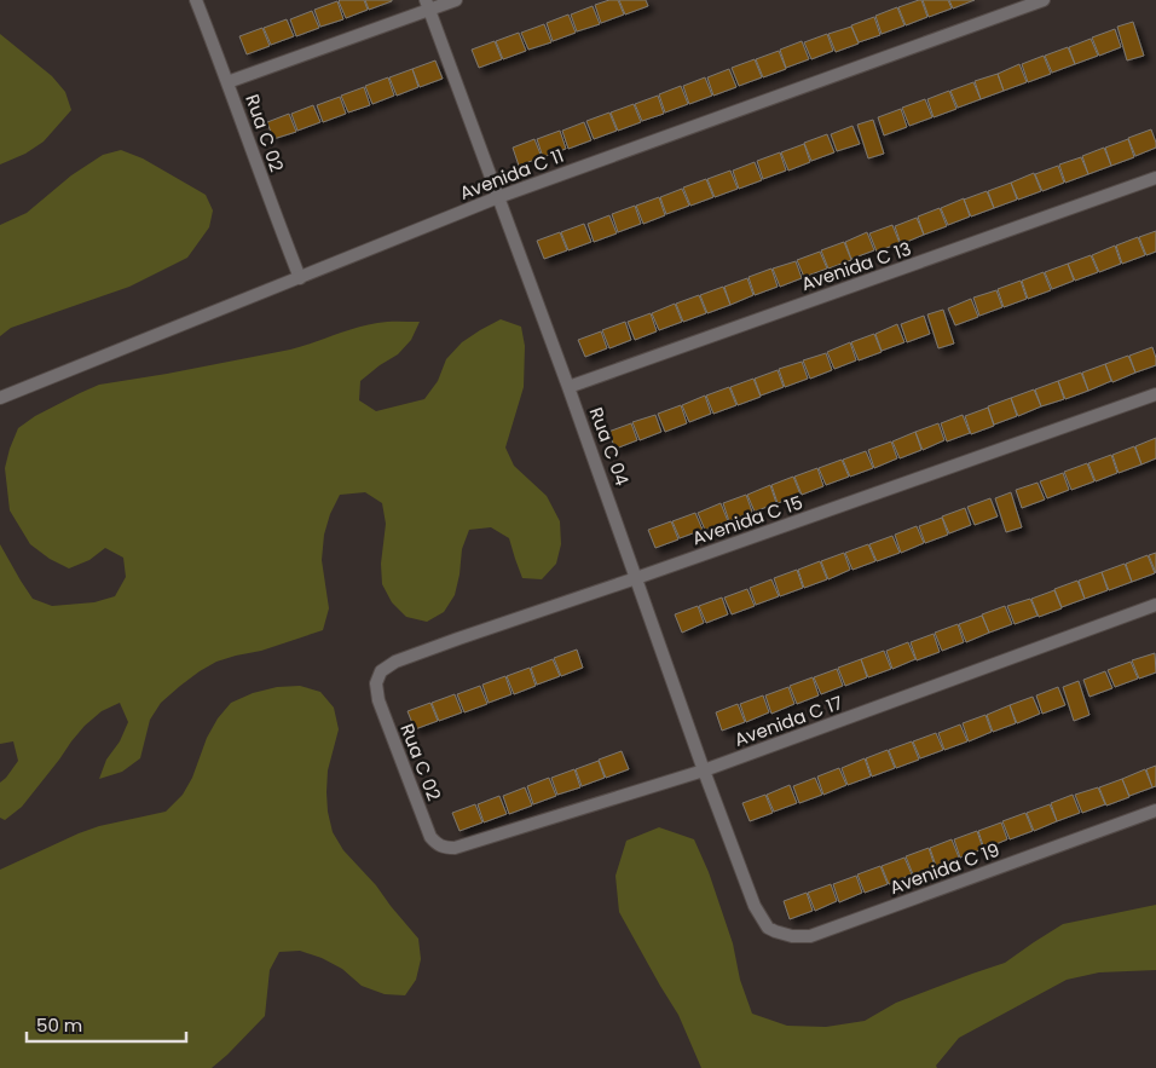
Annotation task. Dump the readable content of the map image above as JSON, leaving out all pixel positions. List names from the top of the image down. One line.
{"streets":{"street":["Rua C 02","Avenida C 11","Avenida C 13","Rua C 04","Avenida C 15","Avenida C 17","Avenida C 19"]},"crossings":[["Rua C 02","Avenida C 11"],["Rua C 02","Avenida C 15"],["Rua C 02","Avenida C 17"],["Avenida C 11","Rua C 04"],["Avenida C 13","Rua C 04"],["Rua C 04","Avenida C 15"],["Rua C 04","Avenida C 17"],["Rua C 04","Avenida C 19"]],"scale_bar":"50 m"}
